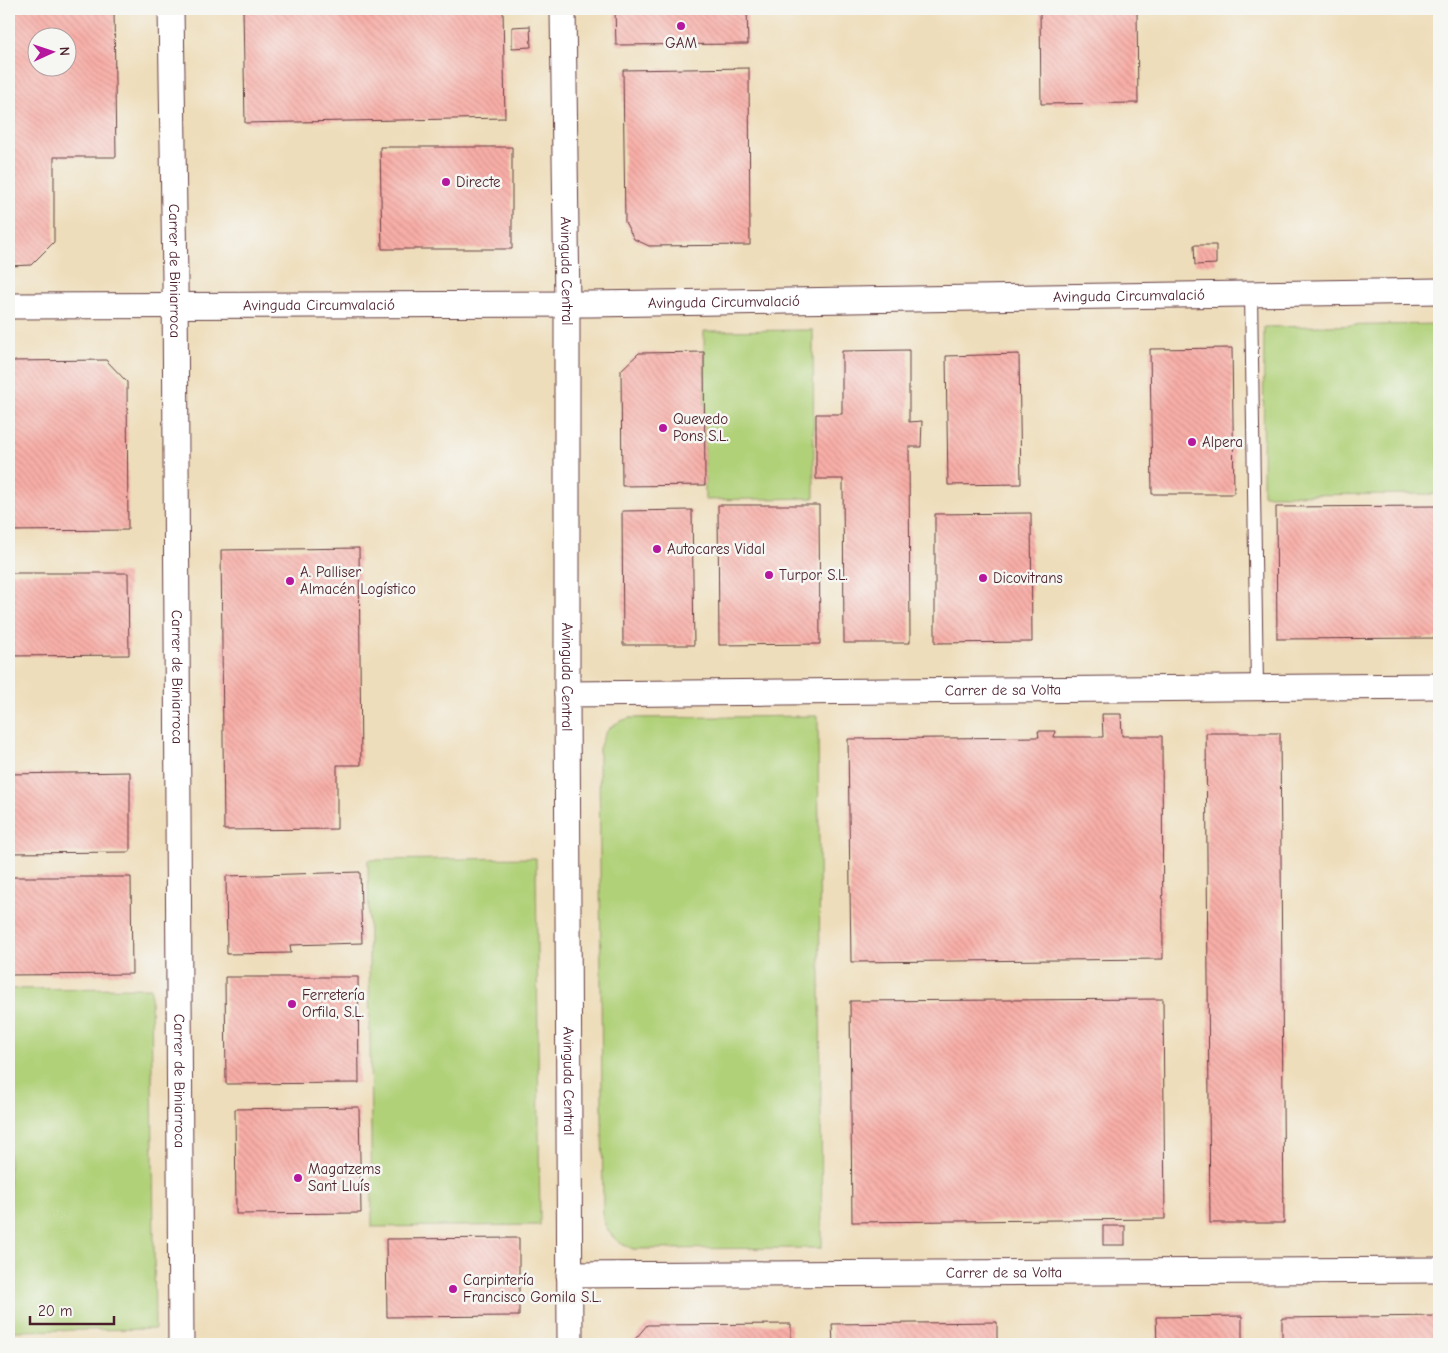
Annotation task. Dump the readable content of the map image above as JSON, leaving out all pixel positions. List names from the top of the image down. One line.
{"streets":{"street":["Carrer de Biniarroca","Avinguda Central","Avinguda Circumvalació","Carrer de sa Volta"]},"crossings":[["Carrer de Biniarroca","Avinguda Circumvalació"],["Avinguda Central","Avinguda Circumvalació"],["Avinguda Central","Carrer de sa Volta"]],"places":["GAM","Directe","Quevedo Pons S.L.","Alpera","Autocares Vidal","Turpor S.L.","Dicovitrans","A. Palliser Almacén Logístico","Ferretería Orfila, S.L.","Magatzems Sant Lluís","Carpintería Francisco Gomila S.L."],"scale_bar":"20 m","north":"right"}
